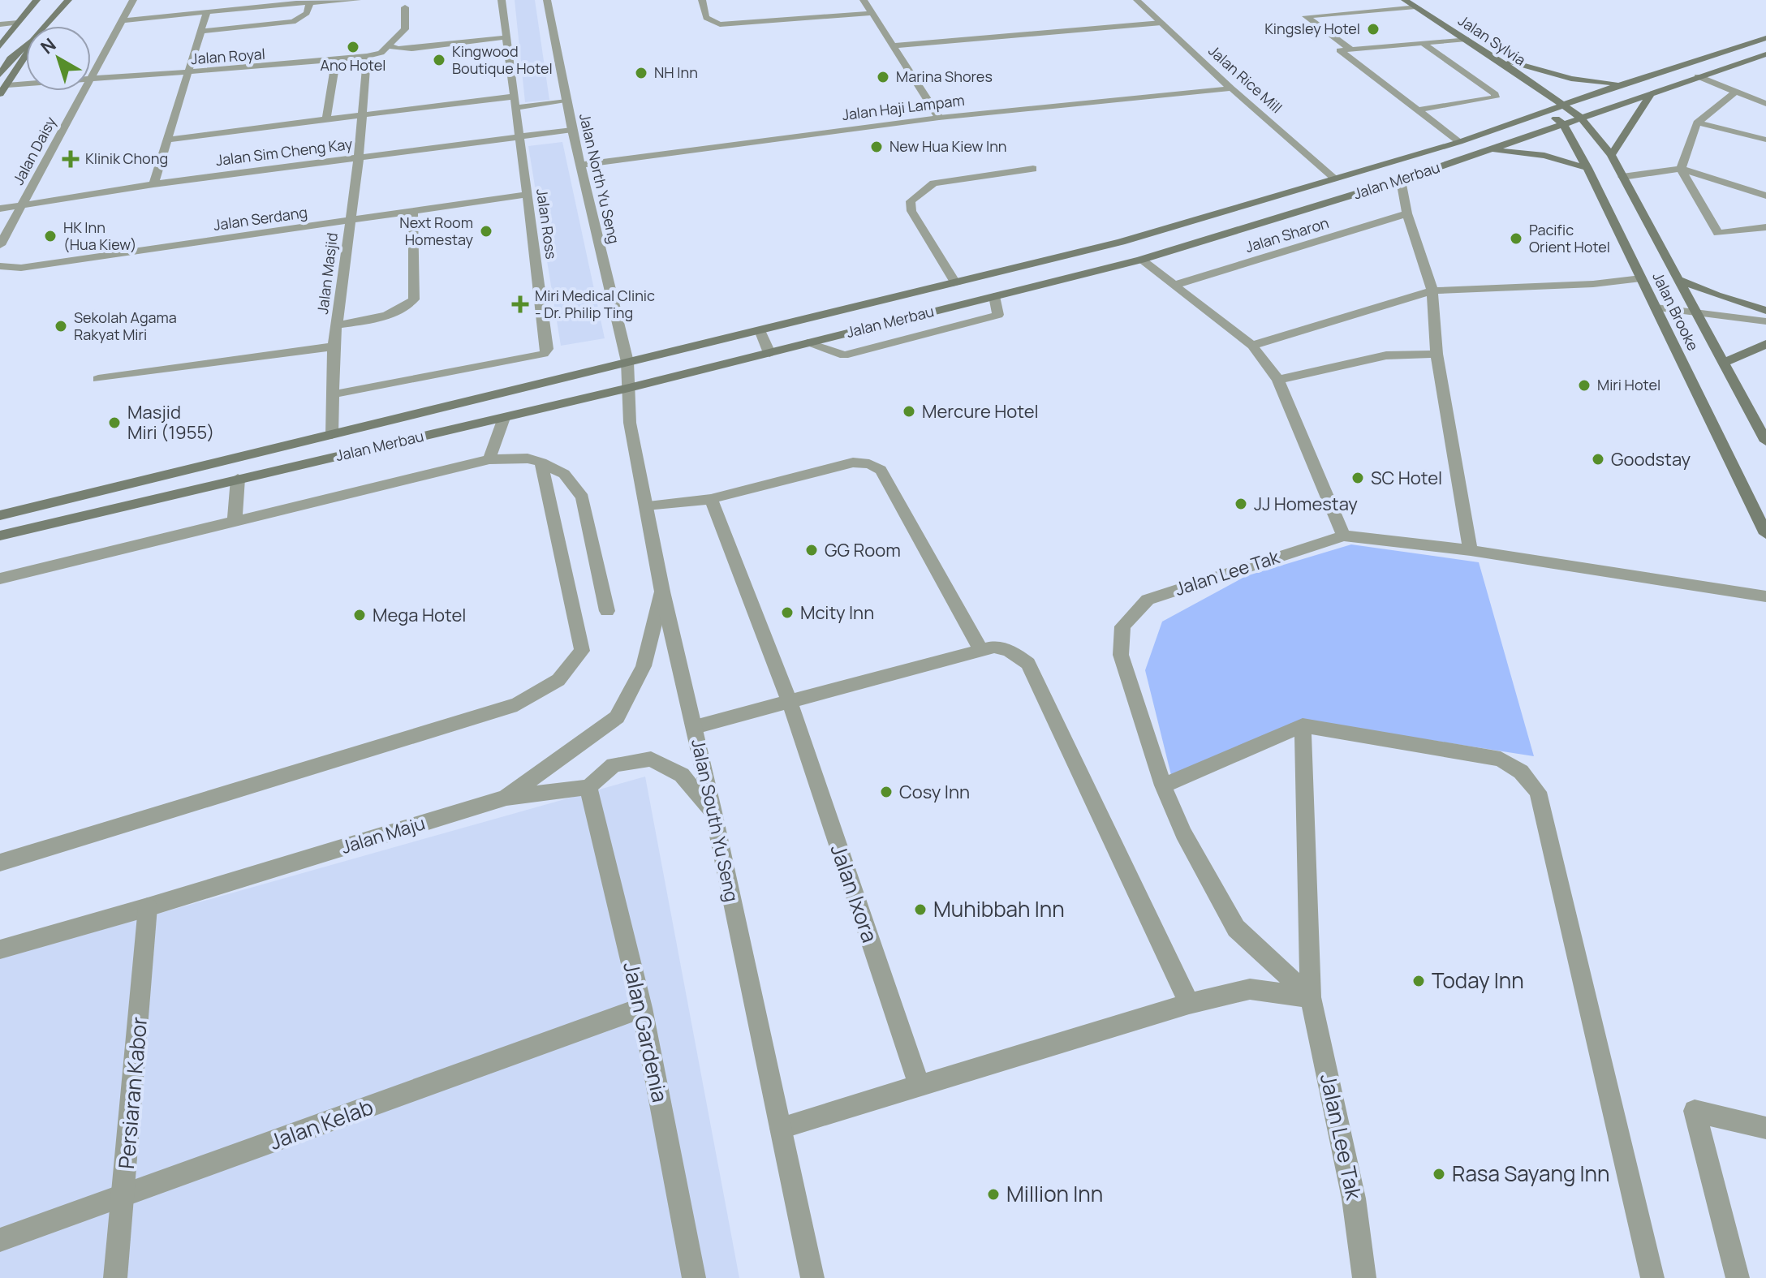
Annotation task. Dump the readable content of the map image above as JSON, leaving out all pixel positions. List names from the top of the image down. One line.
{"streets":{"street":["Jalan Sylvia","Jalan Royal","Jalan Rice Mill","Jalan Haji Lampam","Jalan Daisy","Jalan Sim Cheng Kay","Jalan North Yu Seng","Jalan Merbau","Jalan Serdang","Jalan Ross","Jalan Sharon","Jalan Masjid","Jalan Brooke","Jalan Lee Tak","Jalan South Yu Seng","Jalan Maju","Jalan Ixora","Jalan Gardenia","Persiaran Kabor","Jalan Kelab"]},"crossings":[["Jalan Sylvia","Jalan Merbau"],["Jalan Sylvia","Jalan Brooke"],["Jalan Royal","Jalan Masjid"],["Jalan Rice Mill","Jalan Haji Lampam"],["Jalan Rice Mill","Jalan Merbau"],["Jalan Haji Lampam","Jalan North Yu Seng"],["Jalan Daisy","Jalan Sim Cheng Kay"],["Jalan Sim Cheng Kay","Jalan North Yu Seng"],["Jalan Sim Cheng Kay","Jalan Ross"],["Jalan Sim Cheng Kay","Jalan Masjid"],["Jalan North Yu Seng","Jalan Merbau"],["Jalan North Yu Seng","Jalan South Yu Seng"],["Jalan Merbau","Jalan Masjid"],["Jalan Merbau","Jalan Brooke"],["Jalan Merbau","Jalan South Yu Seng"],["Jalan Serdang","Jalan Ross"],["Jalan Serdang","Jalan Masjid"],["Jalan Ross","Jalan Masjid"],["Jalan South Yu Seng","Jalan Maju"],["Jalan Maju","Persiaran Kabor"],["Jalan Gardenia","Jalan Kelab"],["Persiaran Kabor","Jalan Kelab"]],"places":{"other":["Kingsley Hotel","Ano Hotel","Kingwood Boutique Hotel","NH Inn","Marina Shores","New Hua Kiew Inn","Next Room Homestay","HK Inn (Hua Kiew)","Pacific Orient Hotel","Sekolah Agama Rakyat Miri","Miri Hotel","Mercure Hotel","Masjid Miri (1955)","Goodstay","SC Hotel","JJ Homestay","GG Room","Mcity Inn","Mega Hotel","Cosy Inn","Muhibbah Inn","Today Inn","Rasa Sayang Inn","Million Inn"],"health":["Klinik Chong","Miri Medical Clinic - Dr. Philip Ting"]},"north":"top left"}
